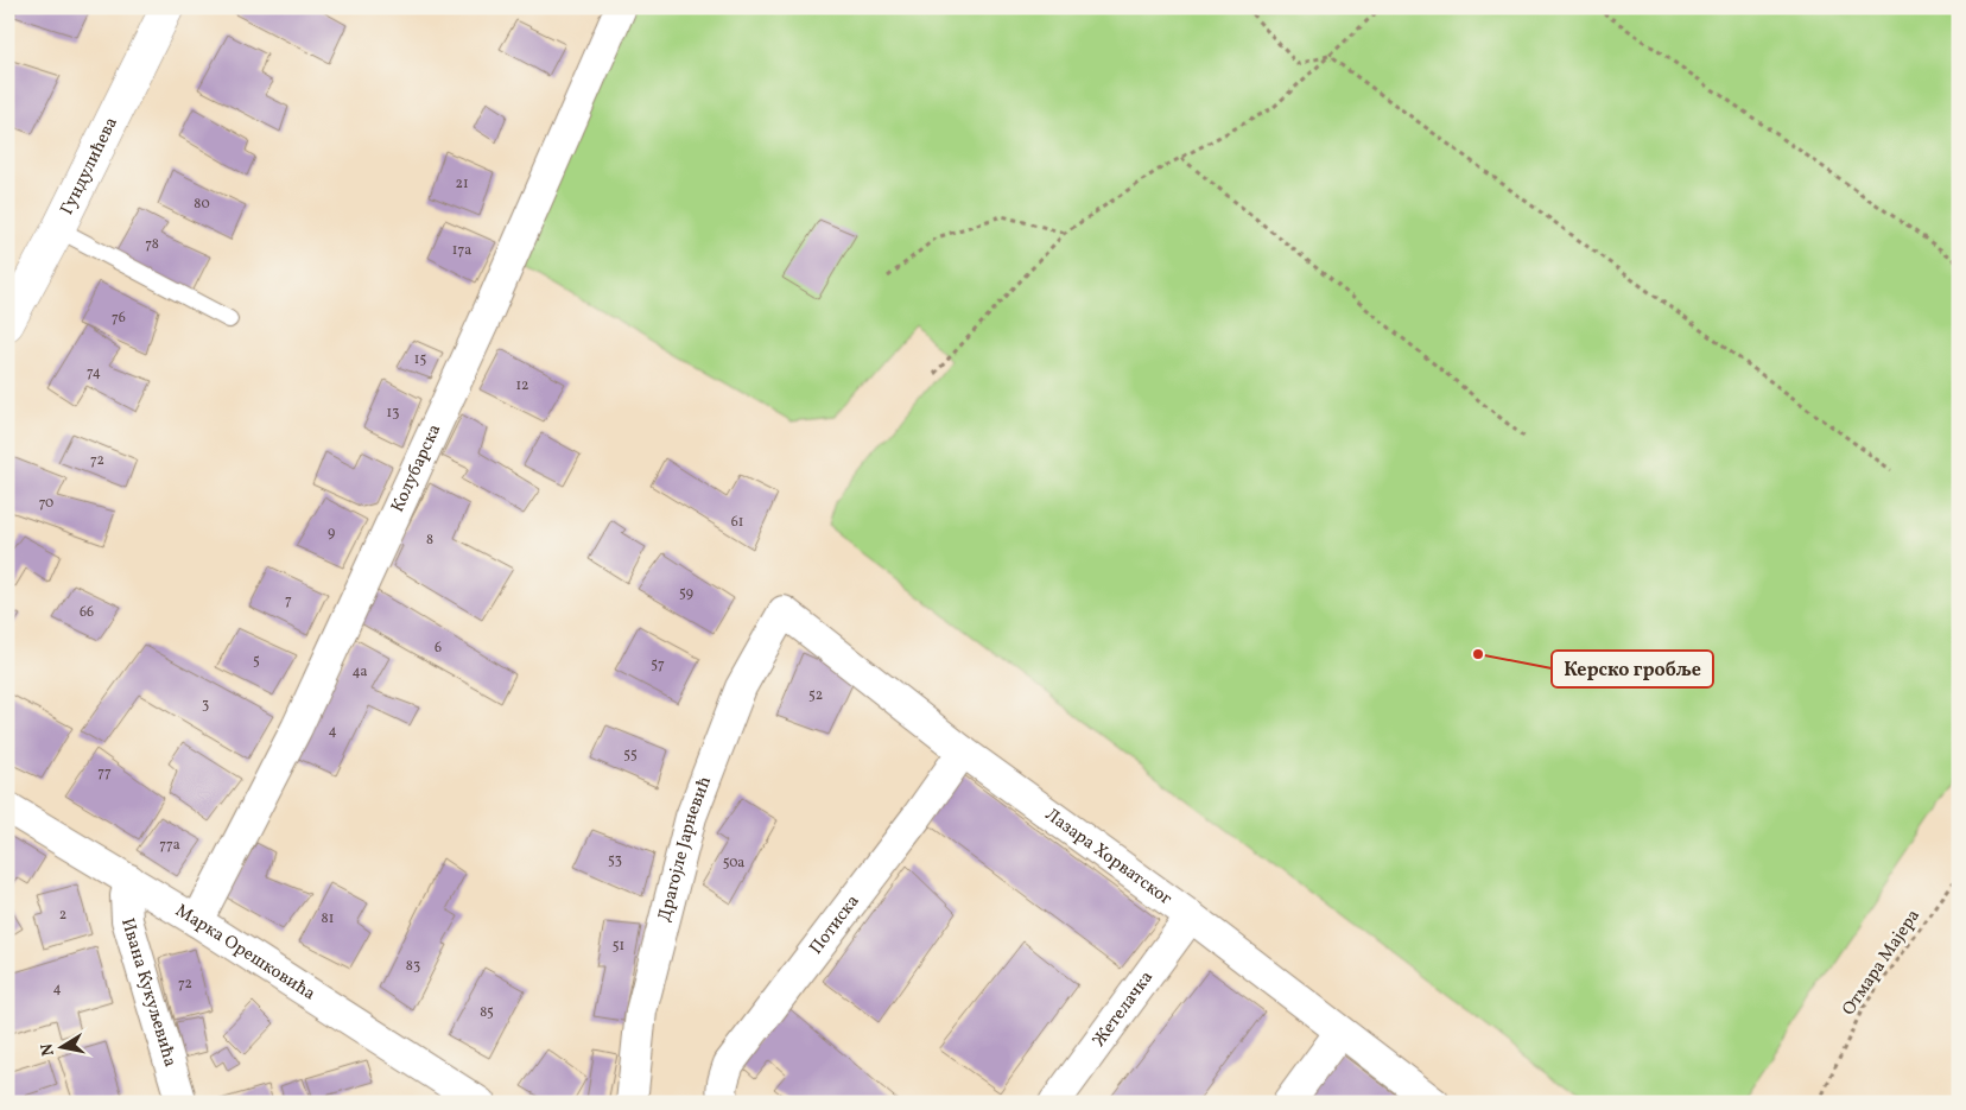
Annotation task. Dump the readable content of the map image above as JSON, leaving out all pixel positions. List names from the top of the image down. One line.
{"streets":{"street":["Гундулићева","Колубарска","Драгојле Јарневић","Лазара Хорватског","Потиска","Марка Орешковића","Ивана Кукуљевића","Жетелачка"],"path":["Отмара Мајера"]},"crossings":[["Колубарска","Марка Орешковића"],["Драгојле Јарневић","Лазара Хорватског"],["Лазара Хорватског","Потиска"],["Лазара Хорватског","Жетелачка"],["Марка Орешковића","Ивана Кукуљевића"]],"places":["Керско гробље"],"house_numbers":["21","80","78","17a","76","15","74","12","13","72","70","61","9","8","59","7","66","6","5","57","4a","52","3","4","55","77","77a","53","50a","2","81","51","83","72","4","85"],"north":"left"}
